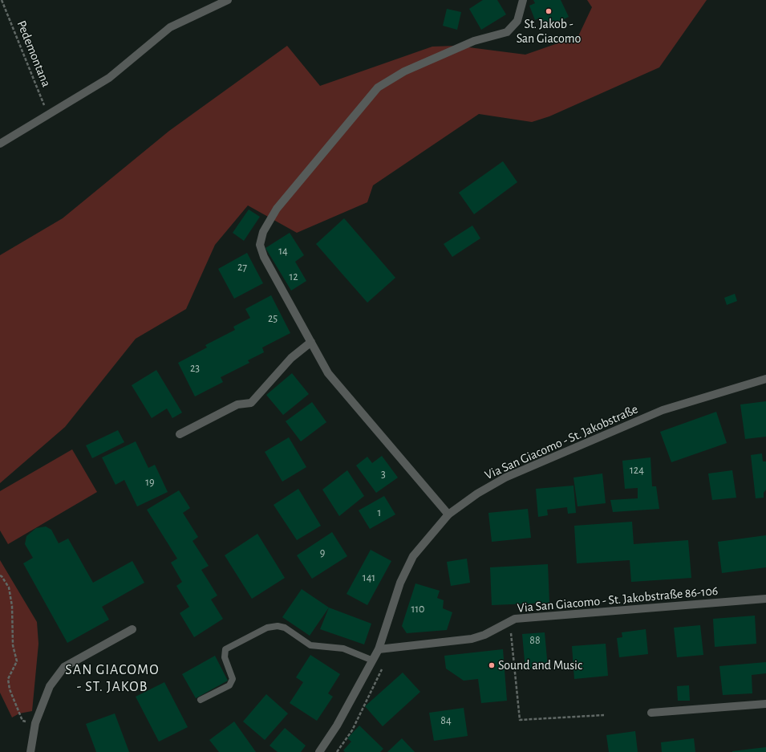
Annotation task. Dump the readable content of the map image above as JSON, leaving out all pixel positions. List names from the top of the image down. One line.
{"streets":{"street":["Via San Giacomo - St. Jakobstraße","Via San Giacomo - St. Jakobstraße 86-106"],"path":["Pedemontana"]},"crossings":[["Via San Giacomo - St. Jakobstraße","Via San Giacomo - St. Jakobstraße 86-106"]],"districts":["SAN GIACOMO - ST. JAKOB"],"places":["St. Jakob - San Giacomo","Sound and Music"],"house_numbers":["14","27","12","25","23","124","3","19","1","9","141","110","88","84"]}
